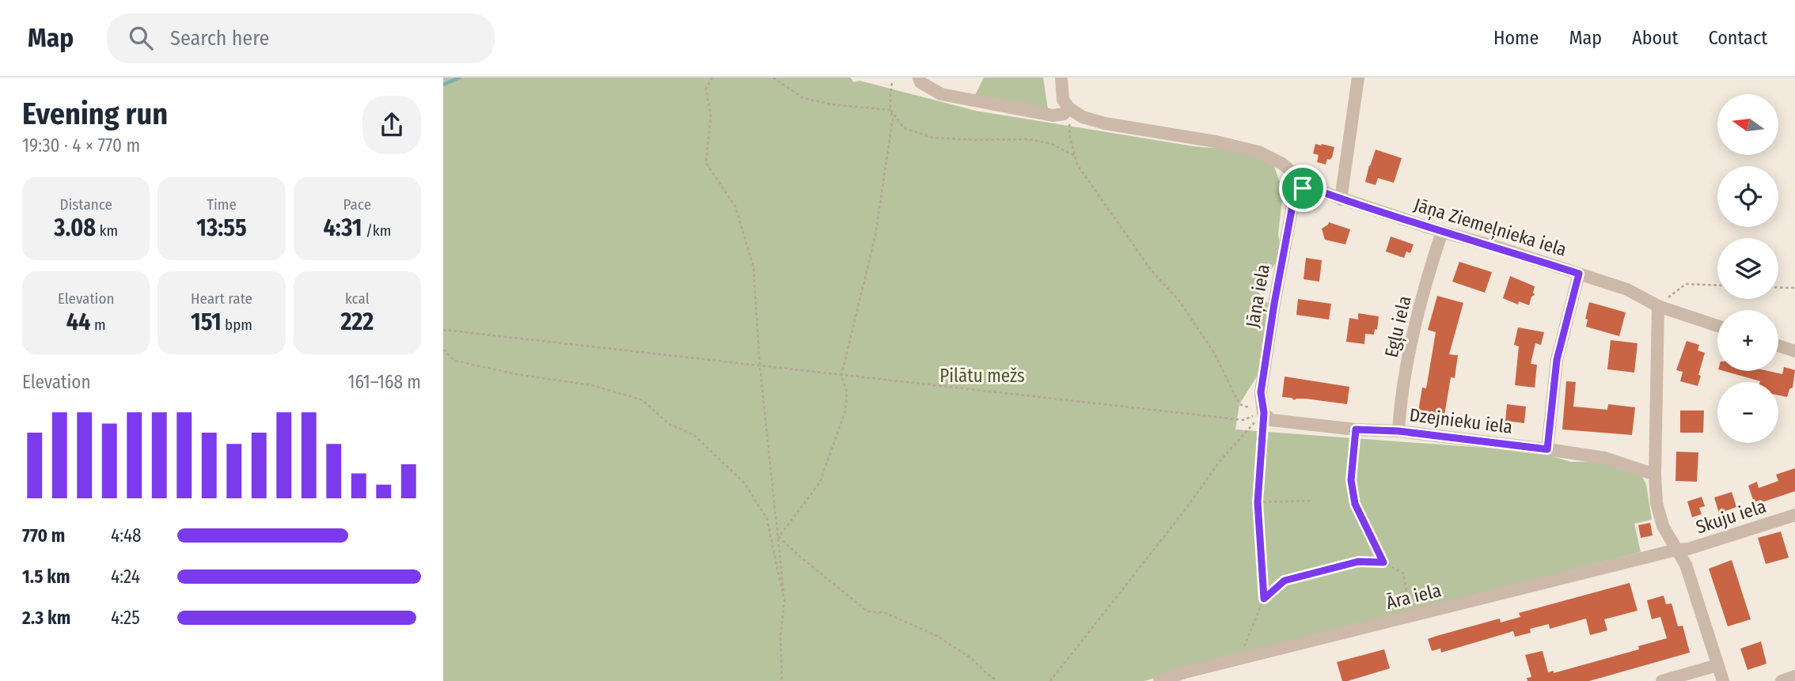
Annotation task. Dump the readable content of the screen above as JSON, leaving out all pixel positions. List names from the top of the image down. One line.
{"streets":{"street":["Jāņa Ziemeļnieka iela","Jāņa iela","Egļu iela","Dzejnieku iela","Skuju iela","Āra iela"]},"crossings":[["Jāņa Ziemeļnieka iela","Jāņa iela"],["Jāņa Ziemeļnieka iela","Egļu iela"],["Jāņa iela","Dzejnieku iela"],["Egļu iela","Dzejnieku iela"],["Skuju iela","Āra iela"]],"parks":["Pilātu mežs"],"north":"left","page":{"header":"Map","search":"Search here","nav":["Home","Map","About","Contact"],"heading":["Evening run","19:30 · 4 × 770 m"],"map_buttons":["+","−"],"stats":[["Distance","3.08 km"],["Time","13:55"],["Pace","4:31 /km"],["Elevation","44 m"],["Heart rate","151 bpm"],["kcal","222"]],"chart":["Elevation","161–168 m"],"list":[{"name":"770 m","note":"4:48"},{"name":"1.5 km","note":"4:24"},{"name":"2.3 km","note":"4:25"}]}}
